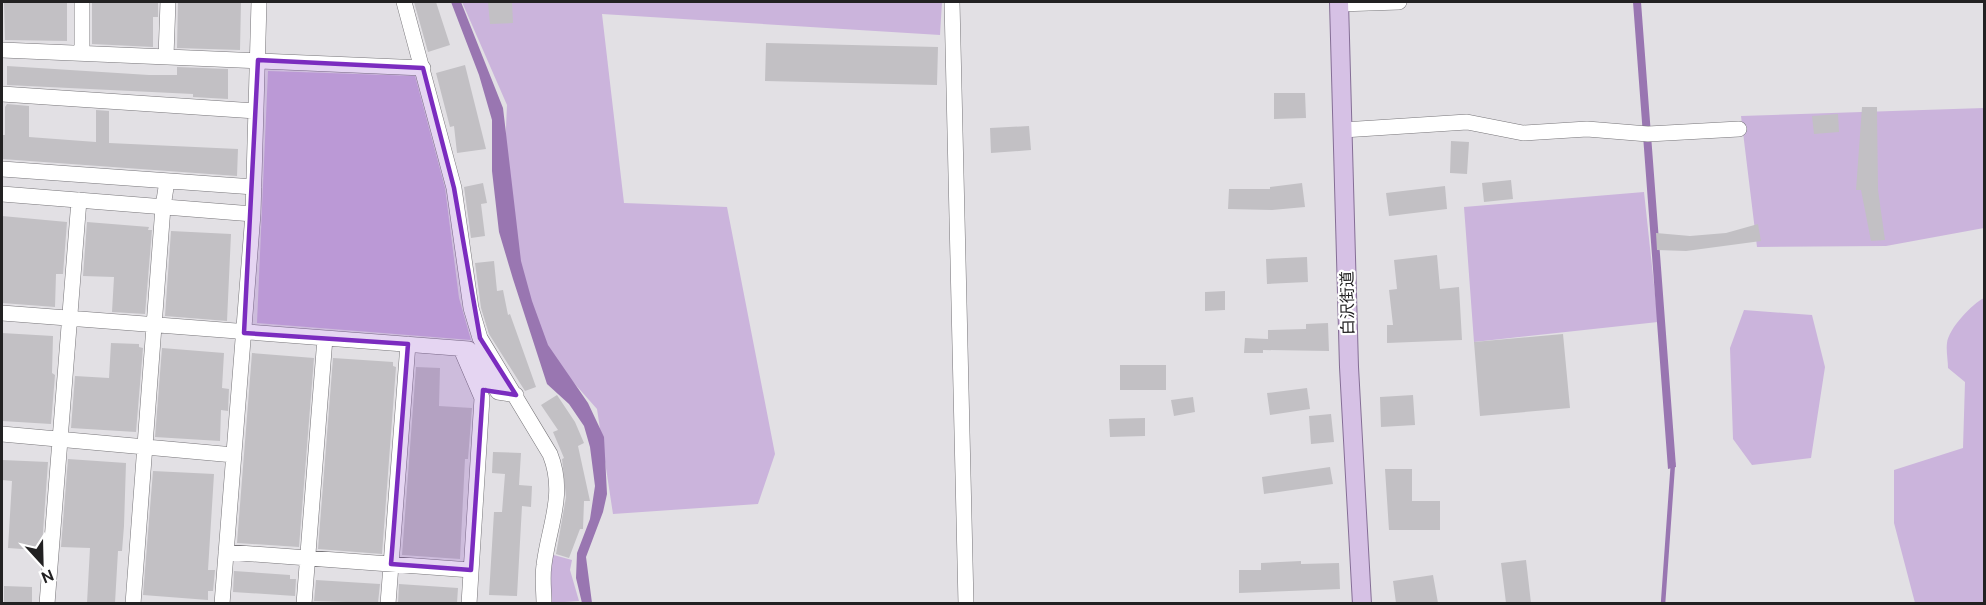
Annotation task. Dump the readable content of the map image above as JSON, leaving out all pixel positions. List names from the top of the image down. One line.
{"streets":{"main road":["白沢街道"]},"north":"bottom"}
